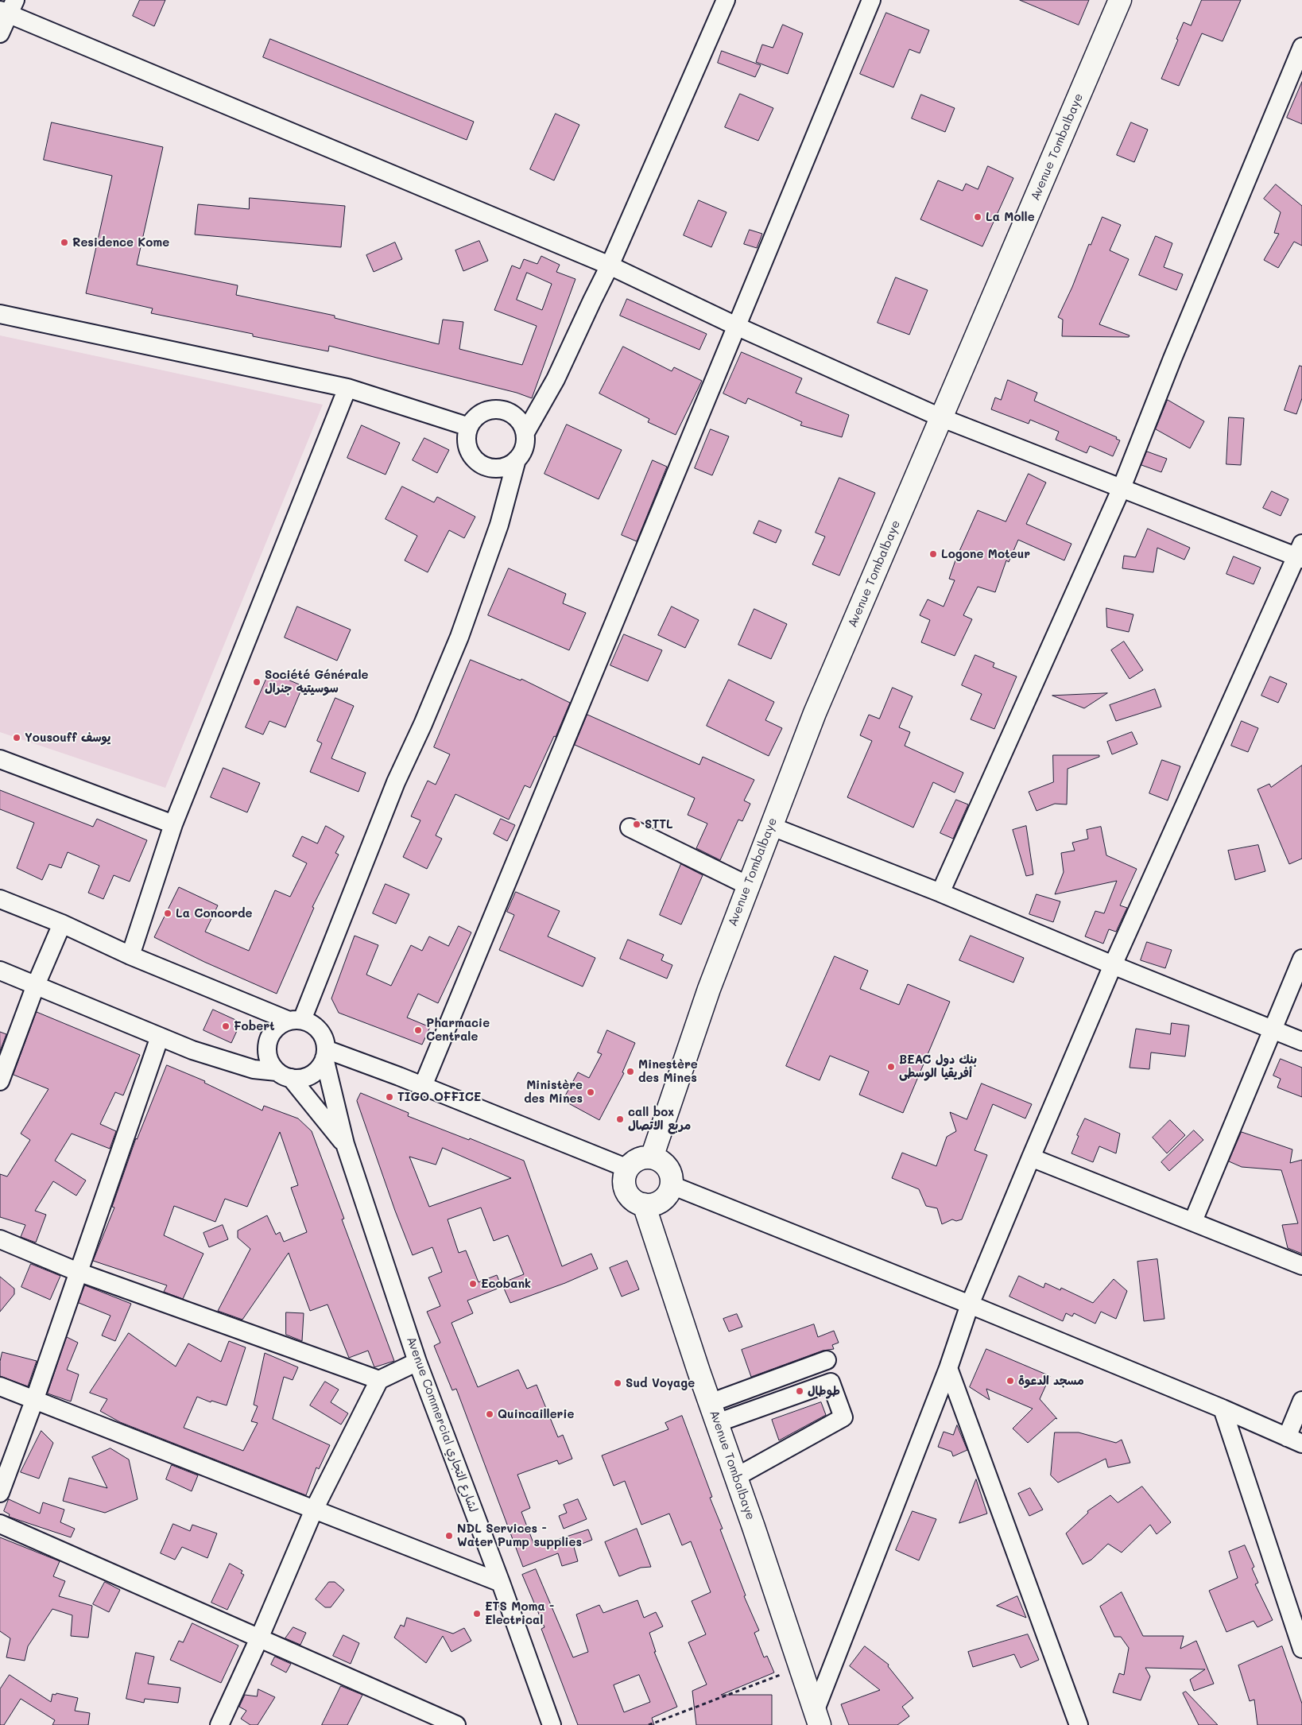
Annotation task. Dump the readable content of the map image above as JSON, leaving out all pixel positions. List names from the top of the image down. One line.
{"streets":{"main road":["Avenue Tombalbaye"],"street":["Avenue Commercial لشارع التجاري"]},"places":["La Molle","Residence Kome","Logone Moteur","Société Générale سوسيتيه جنرال","Yousouff يوسف","STTL","La Concorde","Fobert","Pharmacie Centrale","BEAC بنك دول أفريقيا الوسطى","Minestère des Mines","Ministère des Mines","TIGO OFFICE","call box مربع الاتصال","Ecobank","مسجد الدعوة","Sud Voyage","طوطال","Quincaillerie","NDL Services - Water Pump supplies","ETS Moma - Electrical"]}
